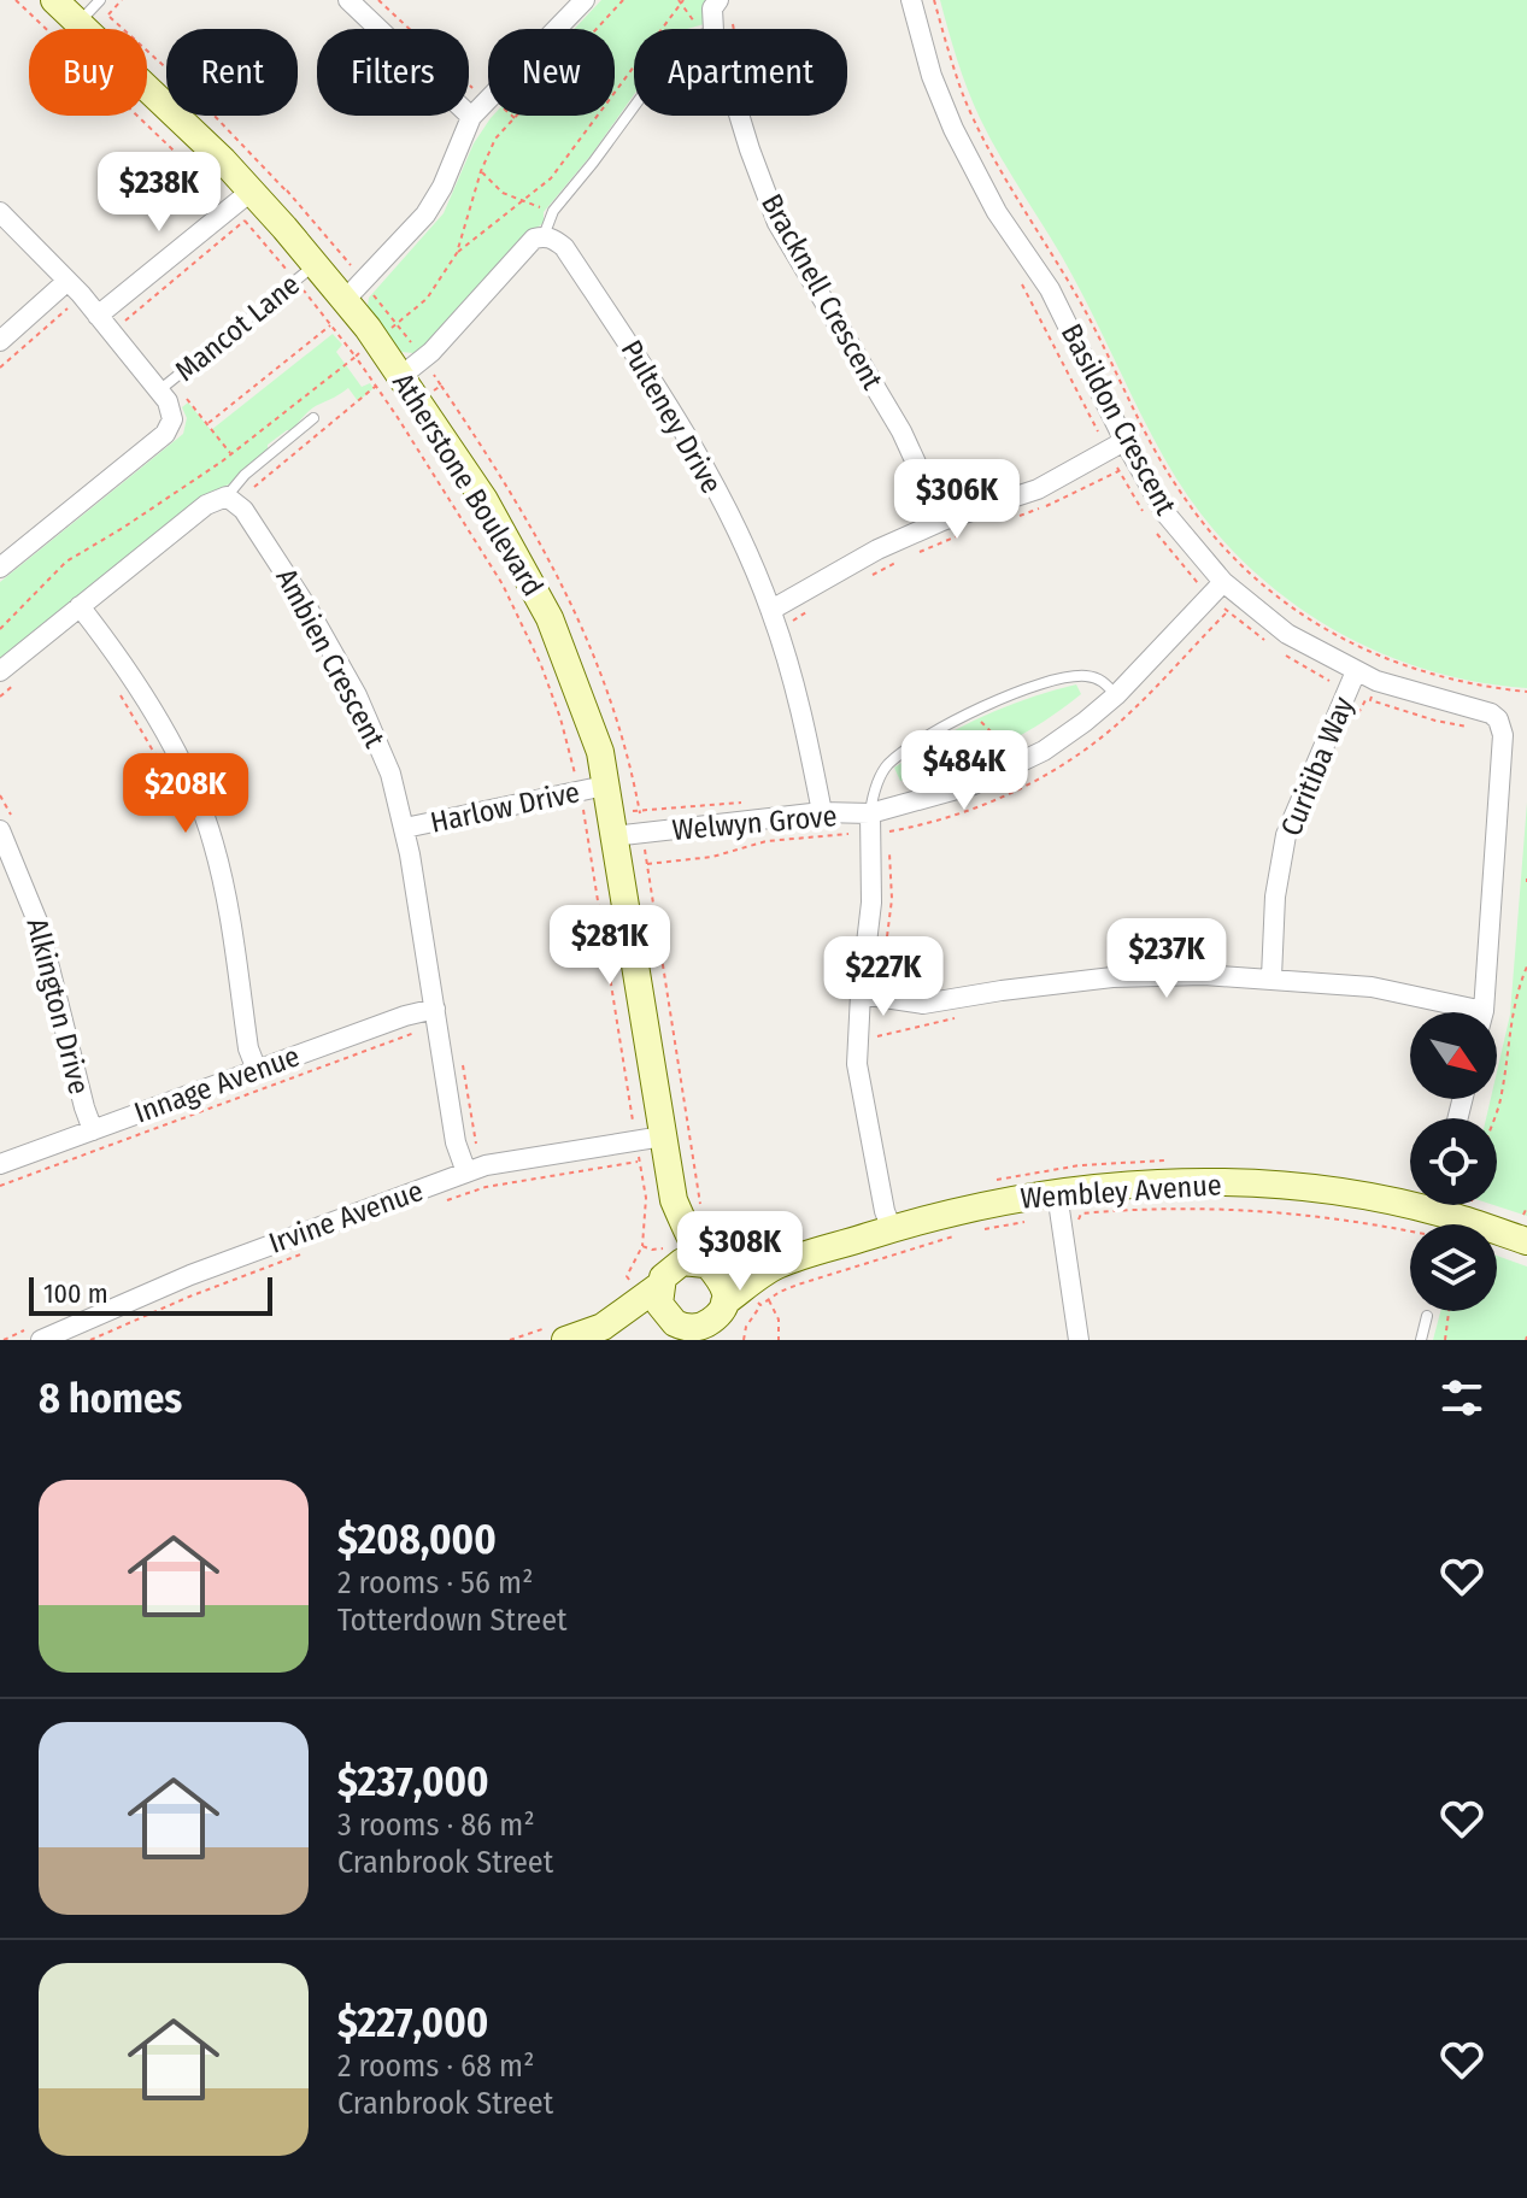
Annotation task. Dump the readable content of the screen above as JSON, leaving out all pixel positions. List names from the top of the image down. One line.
{"streets":{"street":["Bracknell Crescent","Pulteney Drive","Basildon Crescent","Atherstone Boulevard","Ambien Crescent","Curitiba Way","Harlow Drive","Welwyn Grove","Alkington Drive","Innage Avenue","Wembley Avenue","Irvine Avenue"],"lane":["Mancot Lane"]},"crossings":[["Mancot Lane","Atherstone Boulevard"],["Pulteney Drive","Welwyn Grove"],["Basildon Crescent","Curitiba Way"],["Basildon Crescent","Welwyn Grove"],["Atherstone Boulevard","Harlow Drive"],["Atherstone Boulevard","Welwyn Grove"],["Atherstone Boulevard","Wembley Avenue"],["Atherstone Boulevard","Irvine Avenue"],["Ambien Crescent","Harlow Drive"],["Ambien Crescent","Innage Avenue"],["Ambien Crescent","Irvine Avenue"],["Alkington Drive","Innage Avenue"]],"scale_bar":"100 m","north":"bottom right","page":{"chip":["Buy","Rent","Filters","New","Apartment"],"price":["$238K","$306K","$484K","$208K","$281K","$237K","$227K","$308K"],"scale":"100 m","heading":"8 homes","list":[{"name":"$208,000","note":"2 rooms · 56 m² · Totterdown Street"},{"name":"$237,000","note":"3 rooms · 86 m² · Cranbrook Street"},{"name":"$227,000","note":"2 rooms · 68 m² · Cranbrook Street"}]}}
